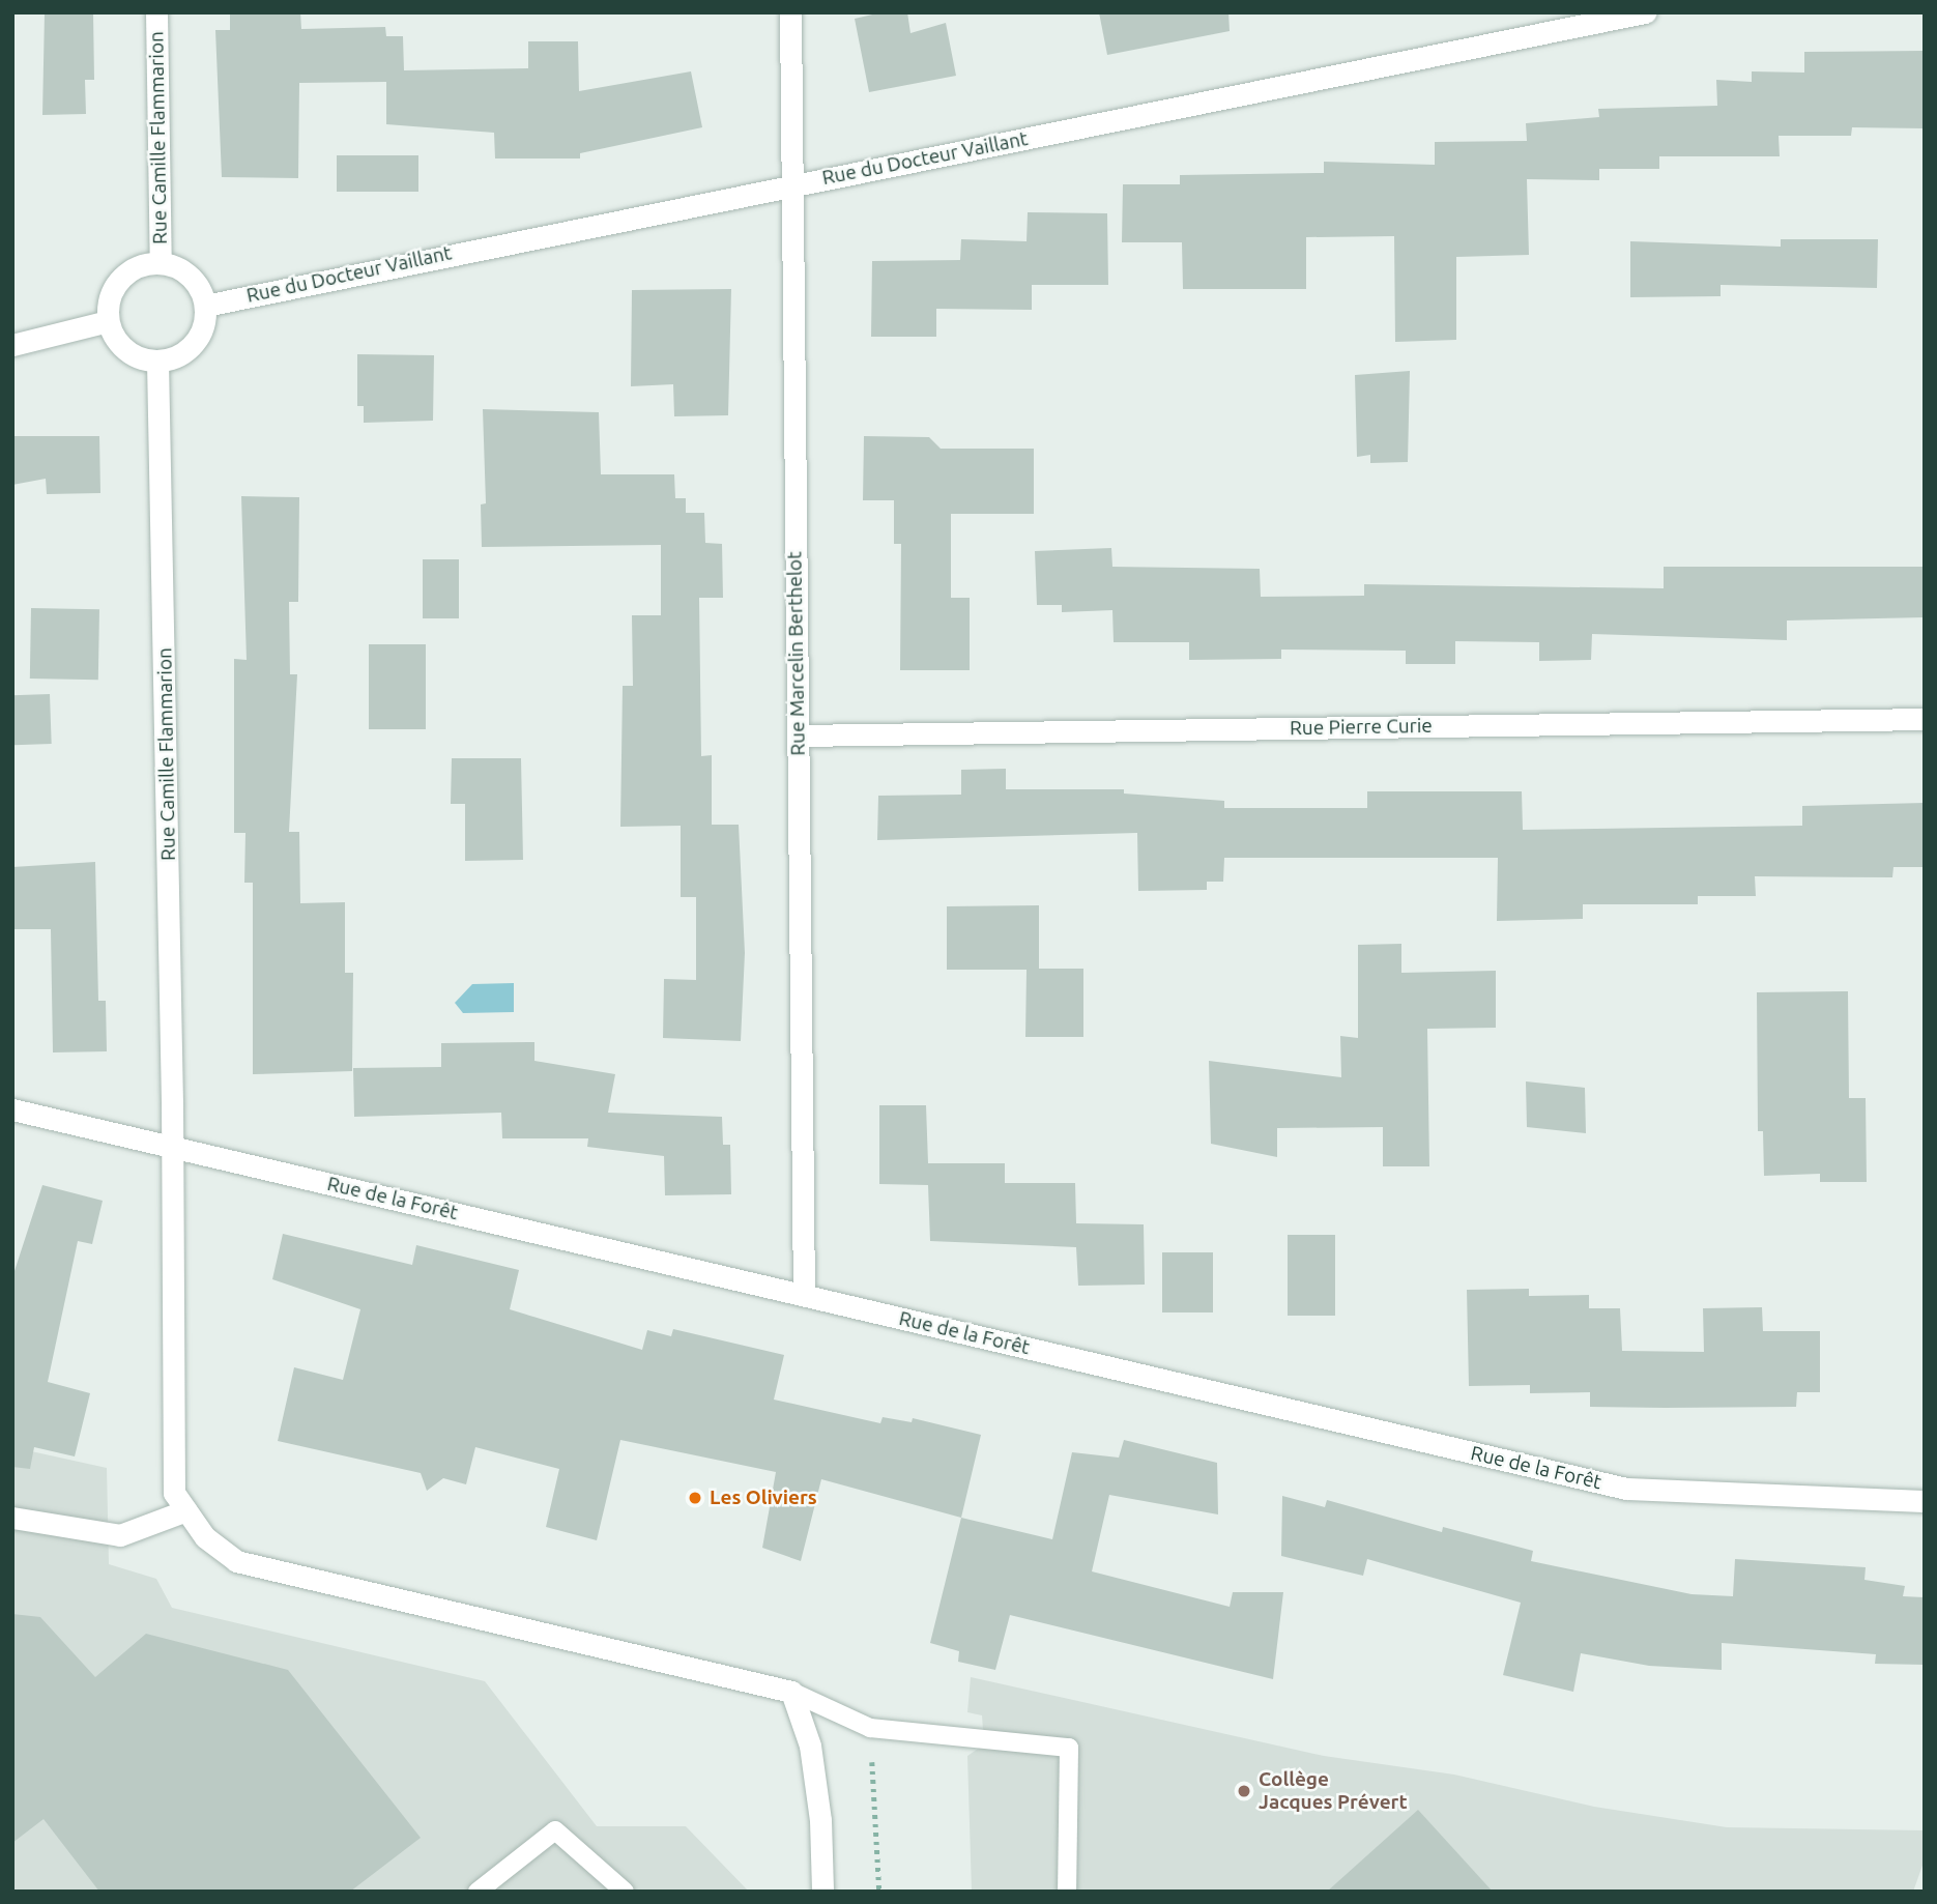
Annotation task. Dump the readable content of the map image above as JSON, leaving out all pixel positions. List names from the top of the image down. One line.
{"streets":{"street":["Rue Camille Flammarion","Rue du Docteur Vaillant","Rue Marcelin Berthelot","Rue Pierre Curie","Rue de la Forêt"]},"crossings":[["Rue Camille Flammarion","Rue du Docteur Vaillant"],["Rue Camille Flammarion","Rue de la Forêt"],["Rue du Docteur Vaillant","Rue Marcelin Berthelot"],["Rue Marcelin Berthelot","Rue Pierre Curie"],["Rue Marcelin Berthelot","Rue de la Forêt"]],"places":["Les Oliviers","Collège Jacques Prévert"]}
